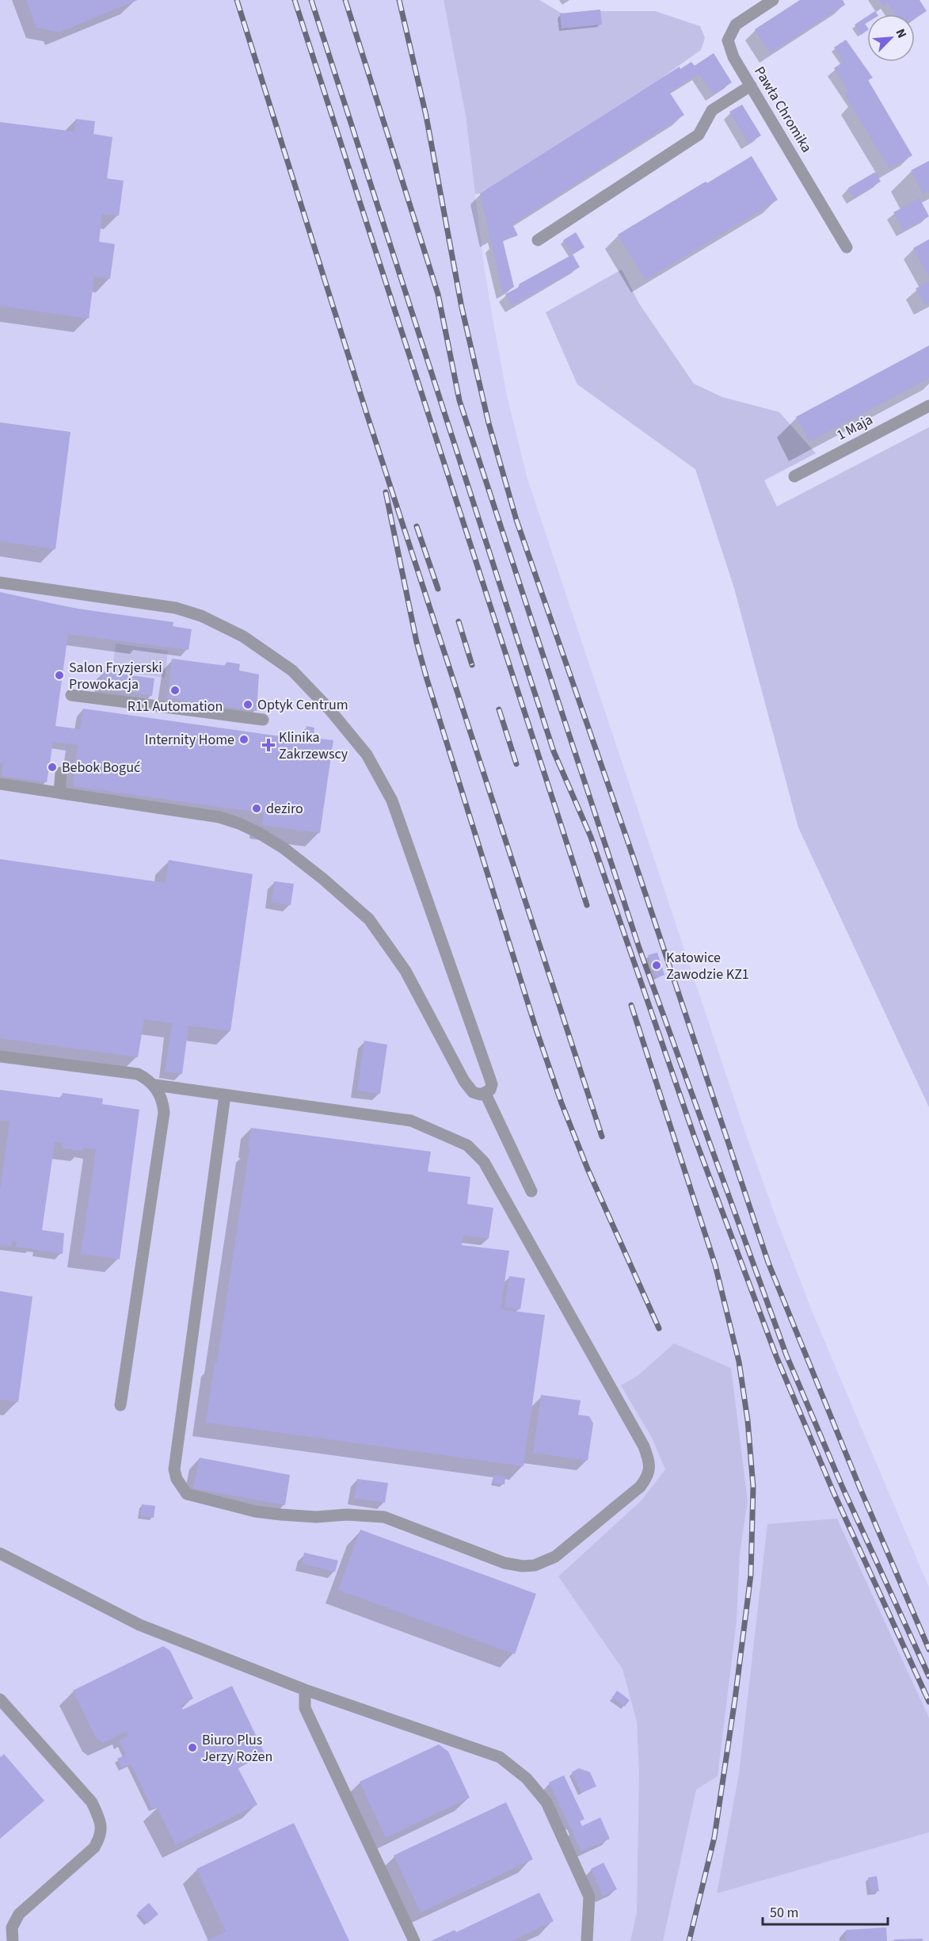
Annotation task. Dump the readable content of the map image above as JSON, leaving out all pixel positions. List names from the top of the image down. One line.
{"streets":{"street":["Pawła Chromika","1 Maja"]},"places":{"other":["Salon Fryzjerski Prowokacja","R11 Automation","Optyk Centrum","Internity Home","Bebok Boguć","deziro","Katowice Zawodzie KZ1","Biuro Plus Jerzy Rożen"],"health":["Klinika Zakrzewscy"]},"scale_bar":"50 m","north":"top right"}
